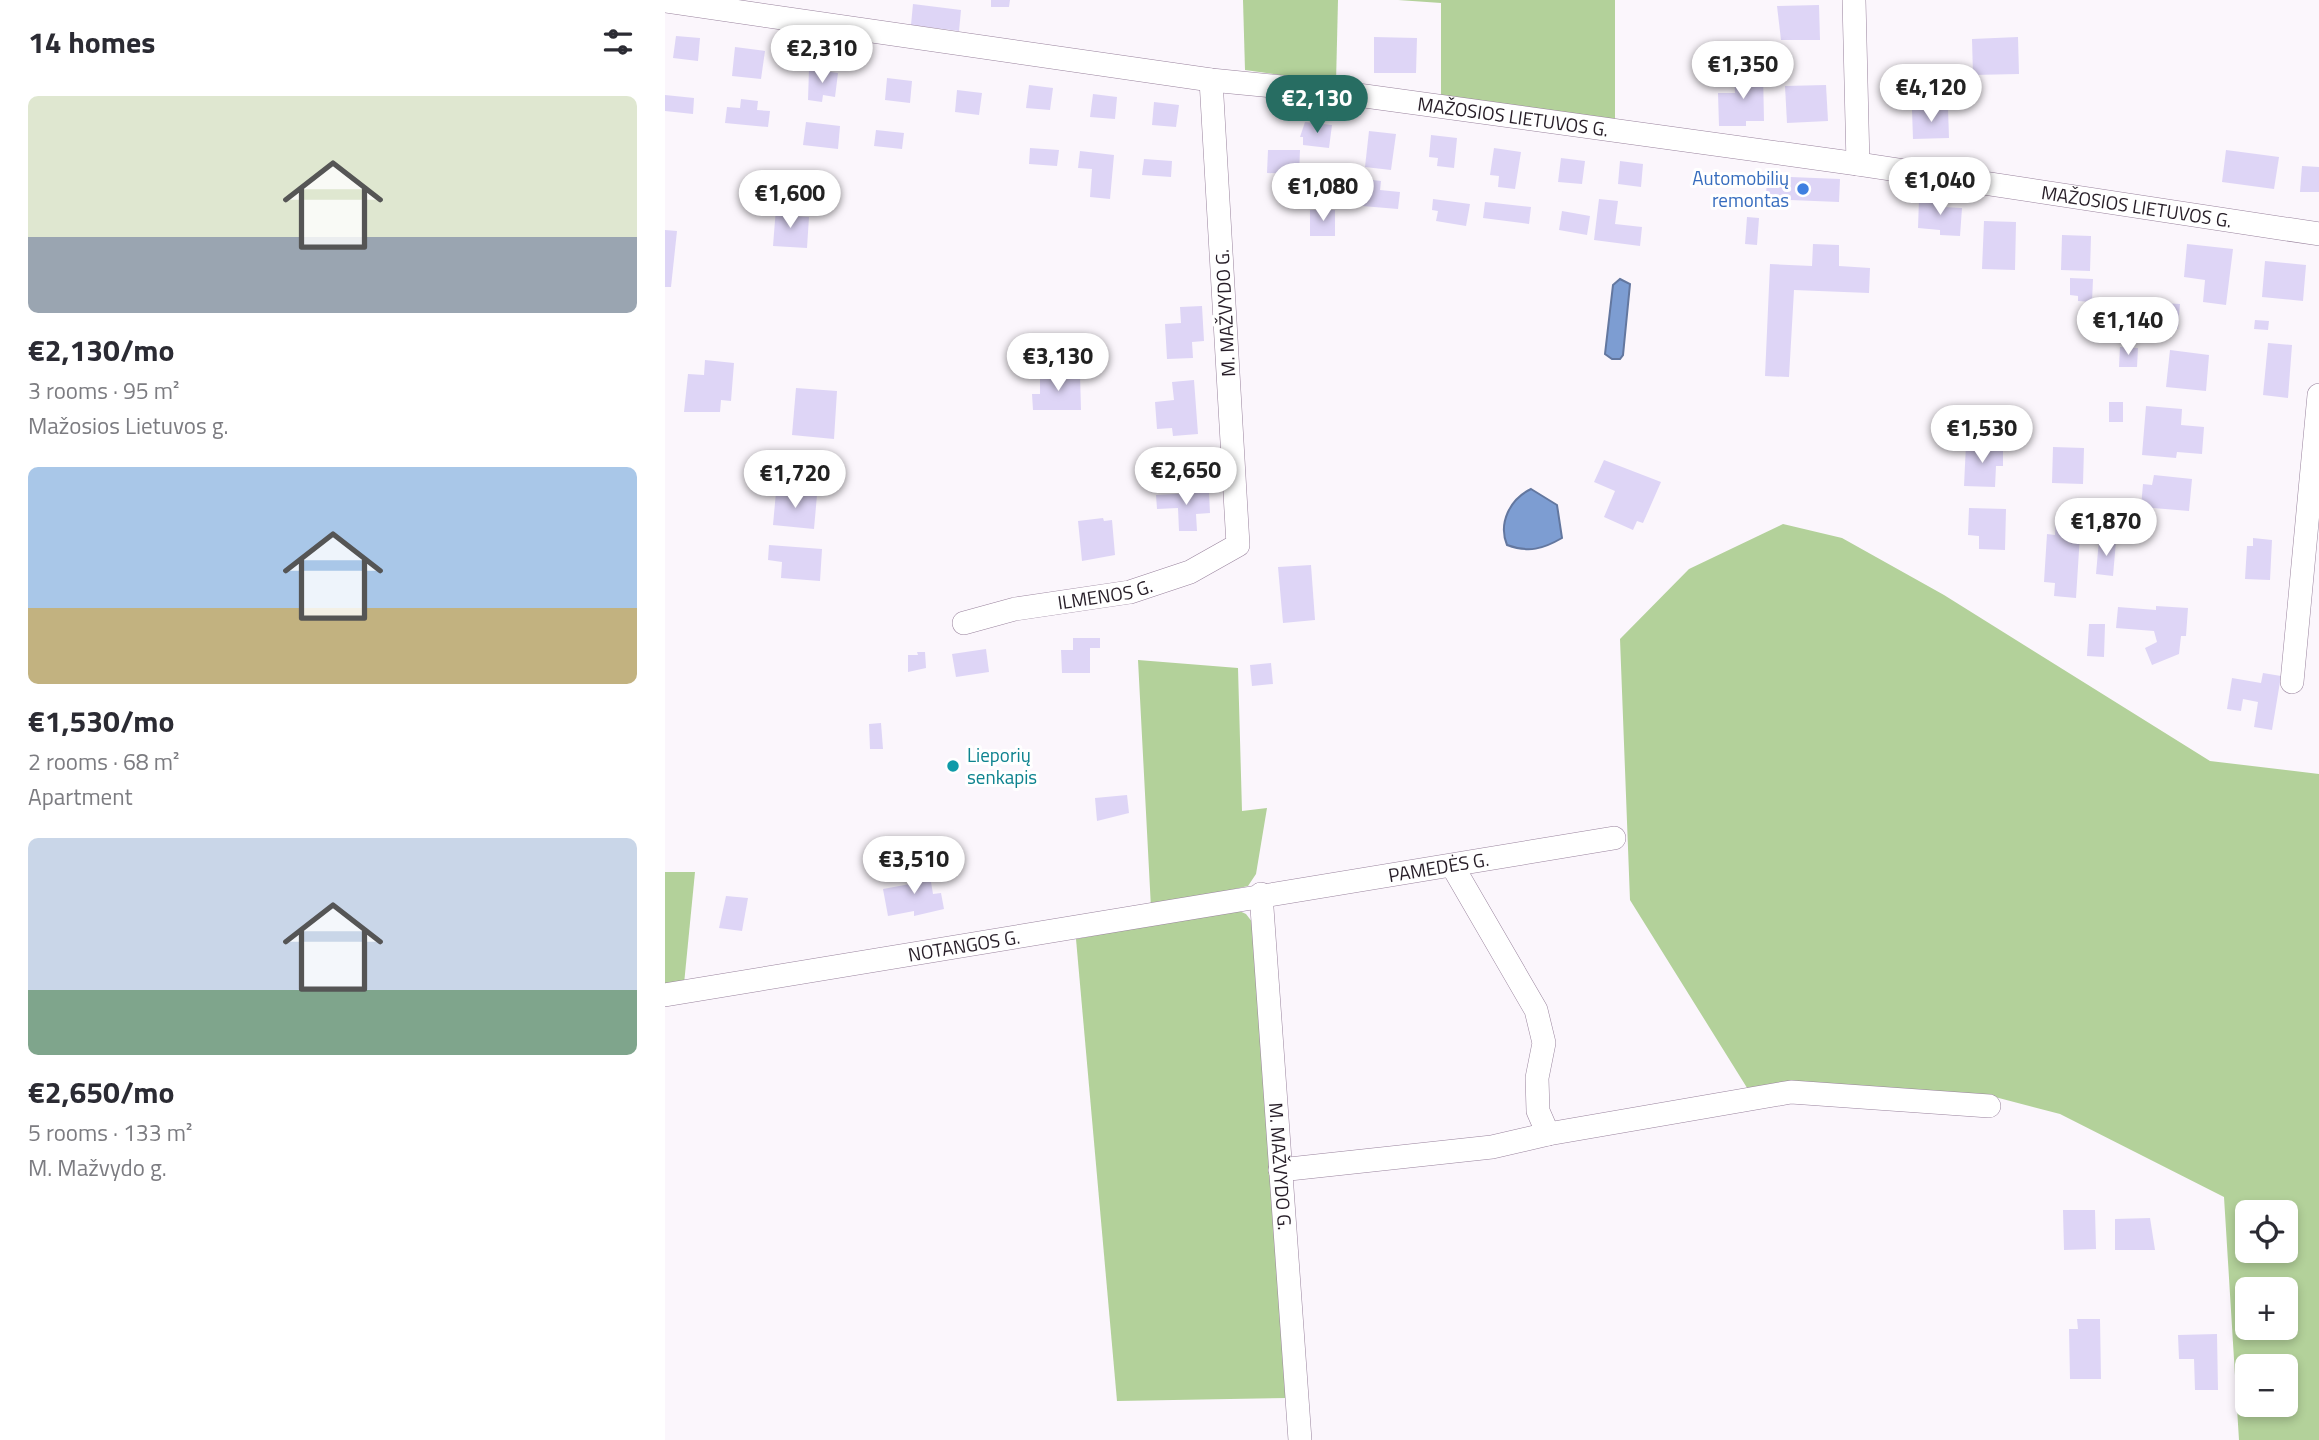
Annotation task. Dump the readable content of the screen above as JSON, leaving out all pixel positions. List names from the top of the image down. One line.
{"streets":{"street":["MAŽOSIOS LIETUVOS G.","M. MAŽVYDO G.","ILMENOS G.","PAMEDĖS G.","NOTANGOS G."]},"crossings":[["MAŽOSIOS LIETUVOS G.","M. MAŽVYDO G."],["M. MAŽVYDO G.","ILMENOS G."],["M. MAŽVYDO G.","PAMEDĖS G."],["M. MAŽVYDO G.","NOTANGOS G."],["PAMEDĖS G.","NOTANGOS G."]],"places":["Automobilių remontas","Lieporių senkapis"],"page":{"heading":"14 homes","price":["€2,310","€1,350","€4,120","€2,130","€1,040","€1,080","€1,600","€1,140","€3,130","€1,530","€2,650","€1,720","€1,870","€3,510"],"list":[{"name":"€2,130/mo","note":"3 rooms · 95 m² · Mažosios Lietuvos g."},{"name":"€1,530/mo","note":"2 rooms · 68 m² · Apartment"},{"name":"€2,650/mo","note":"5 rooms · 133 m² · M. Mažvydo g."}],"map_buttons":["+","−"]}}
